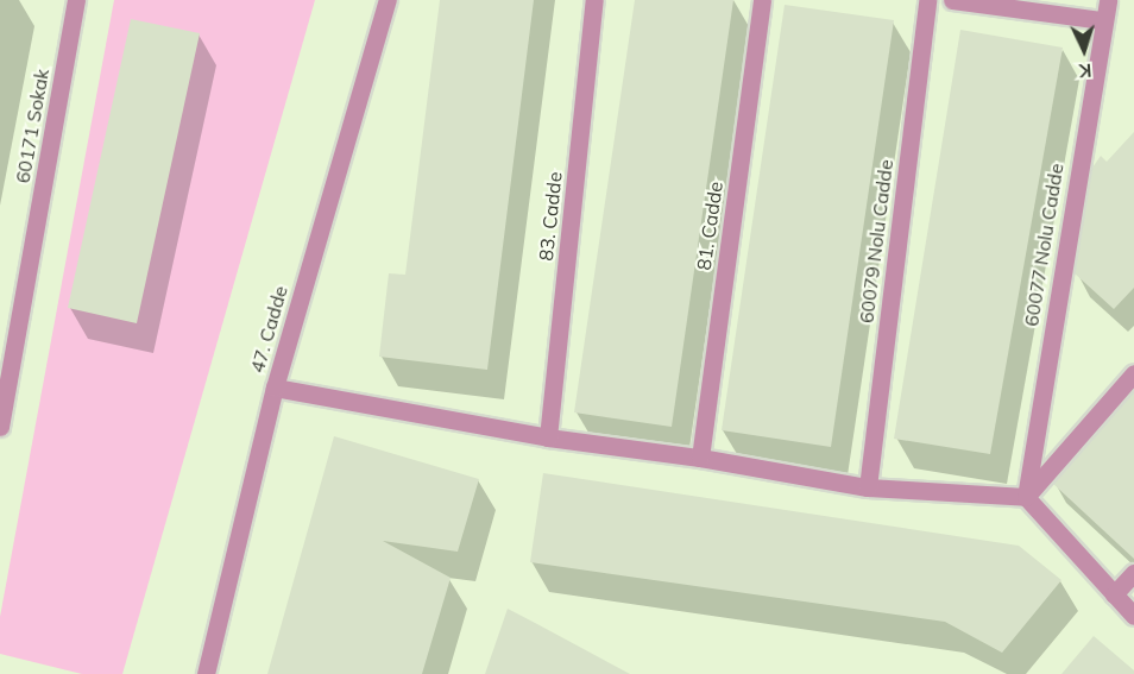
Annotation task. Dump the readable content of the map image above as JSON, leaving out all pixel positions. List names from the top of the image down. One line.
{"streets":{"street":["60171 Sokak","83. Cadde","81. Cadde","60079 Nolu Cadde","60077 Nolu Cadde","47. Cadde"]},"north":"bottom"}
